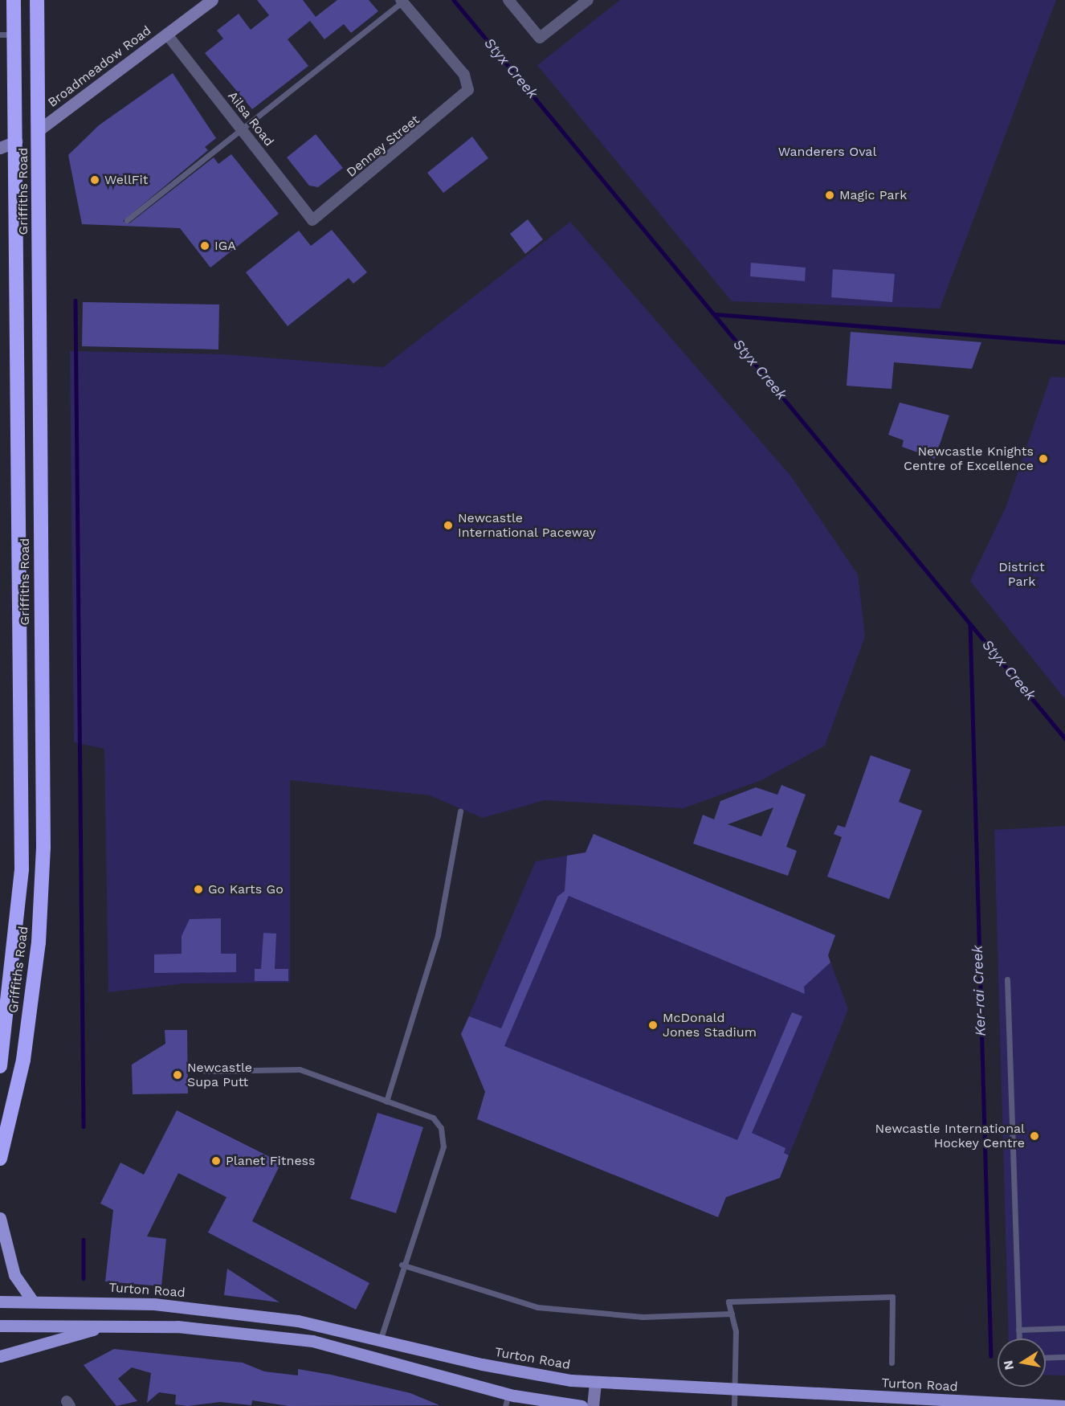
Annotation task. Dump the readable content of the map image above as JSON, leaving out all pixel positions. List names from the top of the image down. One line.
{"streets":{"highway":["Broadmeadow Road","Griffiths Road"],"main road":["Turton Road"],"street":["Ailsa Road","Denney Street"]},"crossings":[["Broadmeadow Road","Ailsa Road"],["Broadmeadow Road","Griffiths Road"],["Ailsa Road","Denney Street"]],"water":["Styx Creek","Ker-rai Creek"],"parks":["Wanderers Oval","District Park"],"places":["WellFit","Magic Park","IGA","Newcastle Knights Centre of Excellence","Newcastle International Paceway","Go Karts Go","McDonald Jones Stadium","Newcastle Supa Putt","Newcastle International Hockey Centre","Planet Fitness"],"north":"left"}
